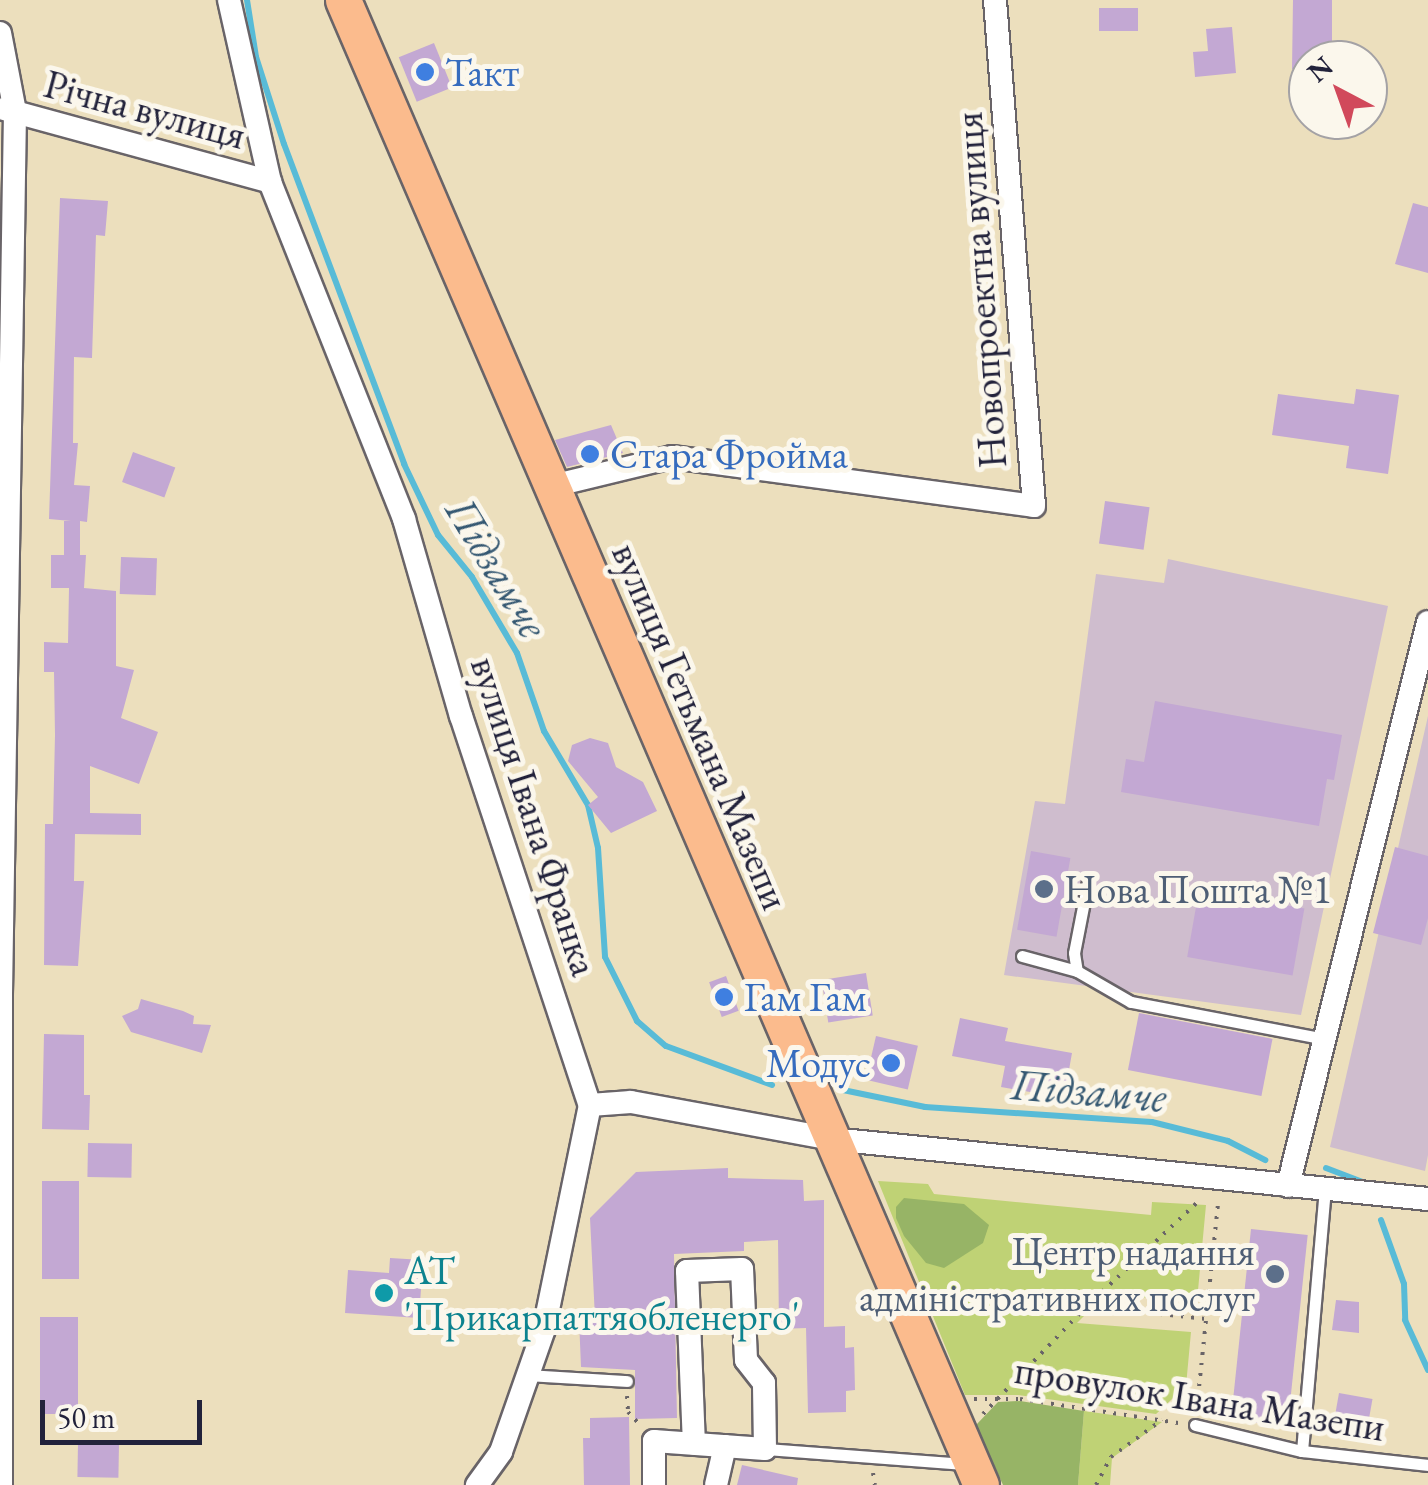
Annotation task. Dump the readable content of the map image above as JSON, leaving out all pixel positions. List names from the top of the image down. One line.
{"streets":{"main road":["вулиця Гетьмана Мазепи"],"street":["Річна вулиця","Новопроектна вулиця","вулиця Івана Франка"],"lane":["провулок Івана Мазепи"]},"crossings":[["Річна вулиця","вулиця Івана Франка"],["Новопроектна вулиця","вулиця Гетьмана Мазепи"]],"water":["Підзамче"],"places":["Такт","Стара Фройма","Нова Пошта №1","Гам Гам","Модус","Центр надання адміністративних послуг","АТ 'Прикарпаттяобленерго'"],"scale_bar":"50 m","north":"top left"}
